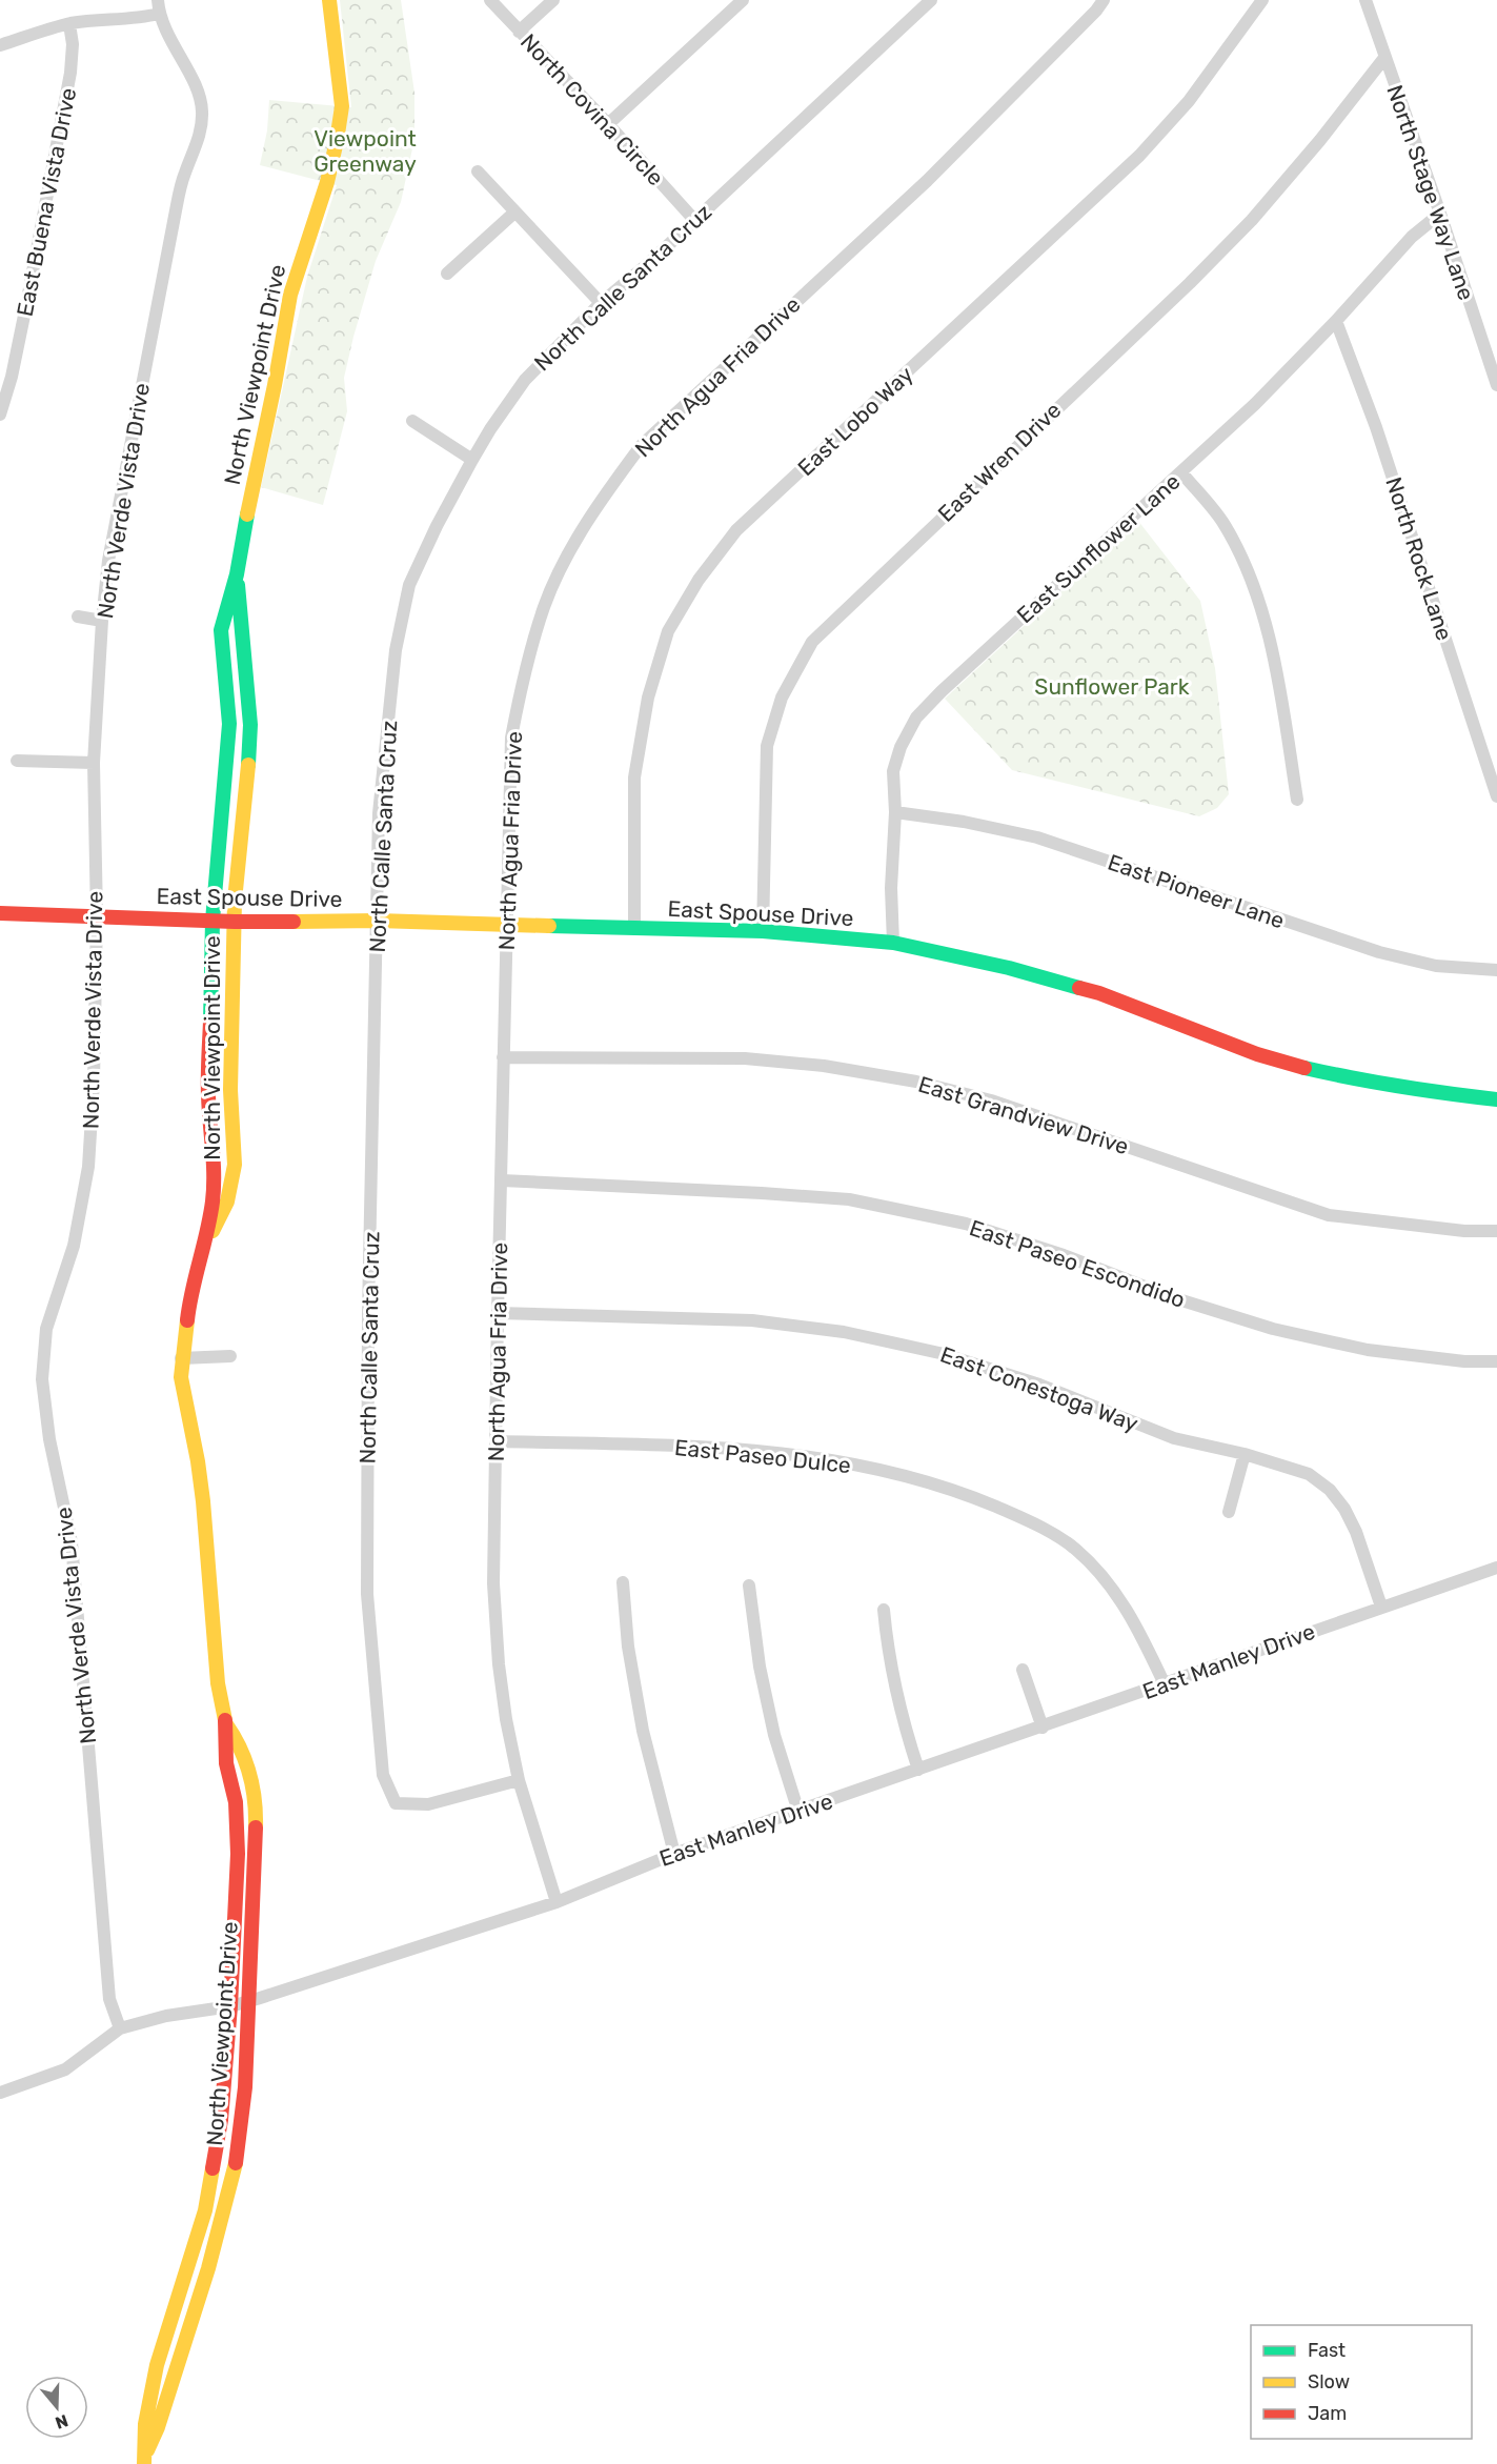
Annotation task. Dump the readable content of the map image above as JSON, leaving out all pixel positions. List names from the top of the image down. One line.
{"streets":{"main road":["North Viewpoint Drive","East Spouse Drive"],"street":["North Covina Circle","North Stage Way Lane","East Buena Vista Drive","North Calle Santa Cruz","North Agua Fria Drive","East Lobo Way","East Wren Drive","North Verde Vista Drive","East Sunflower Lane","North Rock Lane","East Pioneer Lane","East Grandview Drive","East Paseo Escondido","East Conestoga Way","East Paseo Dulce","East Manley Drive"]},"crossings":[["North Covina Circle","North Calle Santa Cruz"],["North Stage Way Lane","East Wren Drive"],["North Stage Way Lane","East Sunflower Lane"],["North Calle Santa Cruz","North Agua Fria Drive"],["North Calle Santa Cruz","East Spouse Drive"],["North Viewpoint Drive","East Spouse Drive"],["North Viewpoint Drive","East Manley Drive"],["North Agua Fria Drive","East Spouse Drive"],["North Agua Fria Drive","East Grandview Drive"],["North Agua Fria Drive","East Paseo Escondido"],["North Agua Fria Drive","East Conestoga Way"],["North Agua Fria Drive","East Paseo Dulce"],["North Agua Fria Drive","East Manley Drive"],["East Lobo Way","East Spouse Drive"],["East Wren Drive","East Spouse Drive"],["North Verde Vista Drive","East Spouse Drive"],["North Verde Vista Drive","East Manley Drive"],["East Sunflower Lane","North Rock Lane"],["East Sunflower Lane","East Pioneer Lane"],["East Sunflower Lane","East Spouse Drive"],["East Conestoga Way","East Manley Drive"],["East Paseo Dulce","East Manley Drive"]],"parks":["Viewpoint Greenway","Sunflower Park"],"legend":["Fast","Slow","Jam"],"north":"bottom"}
